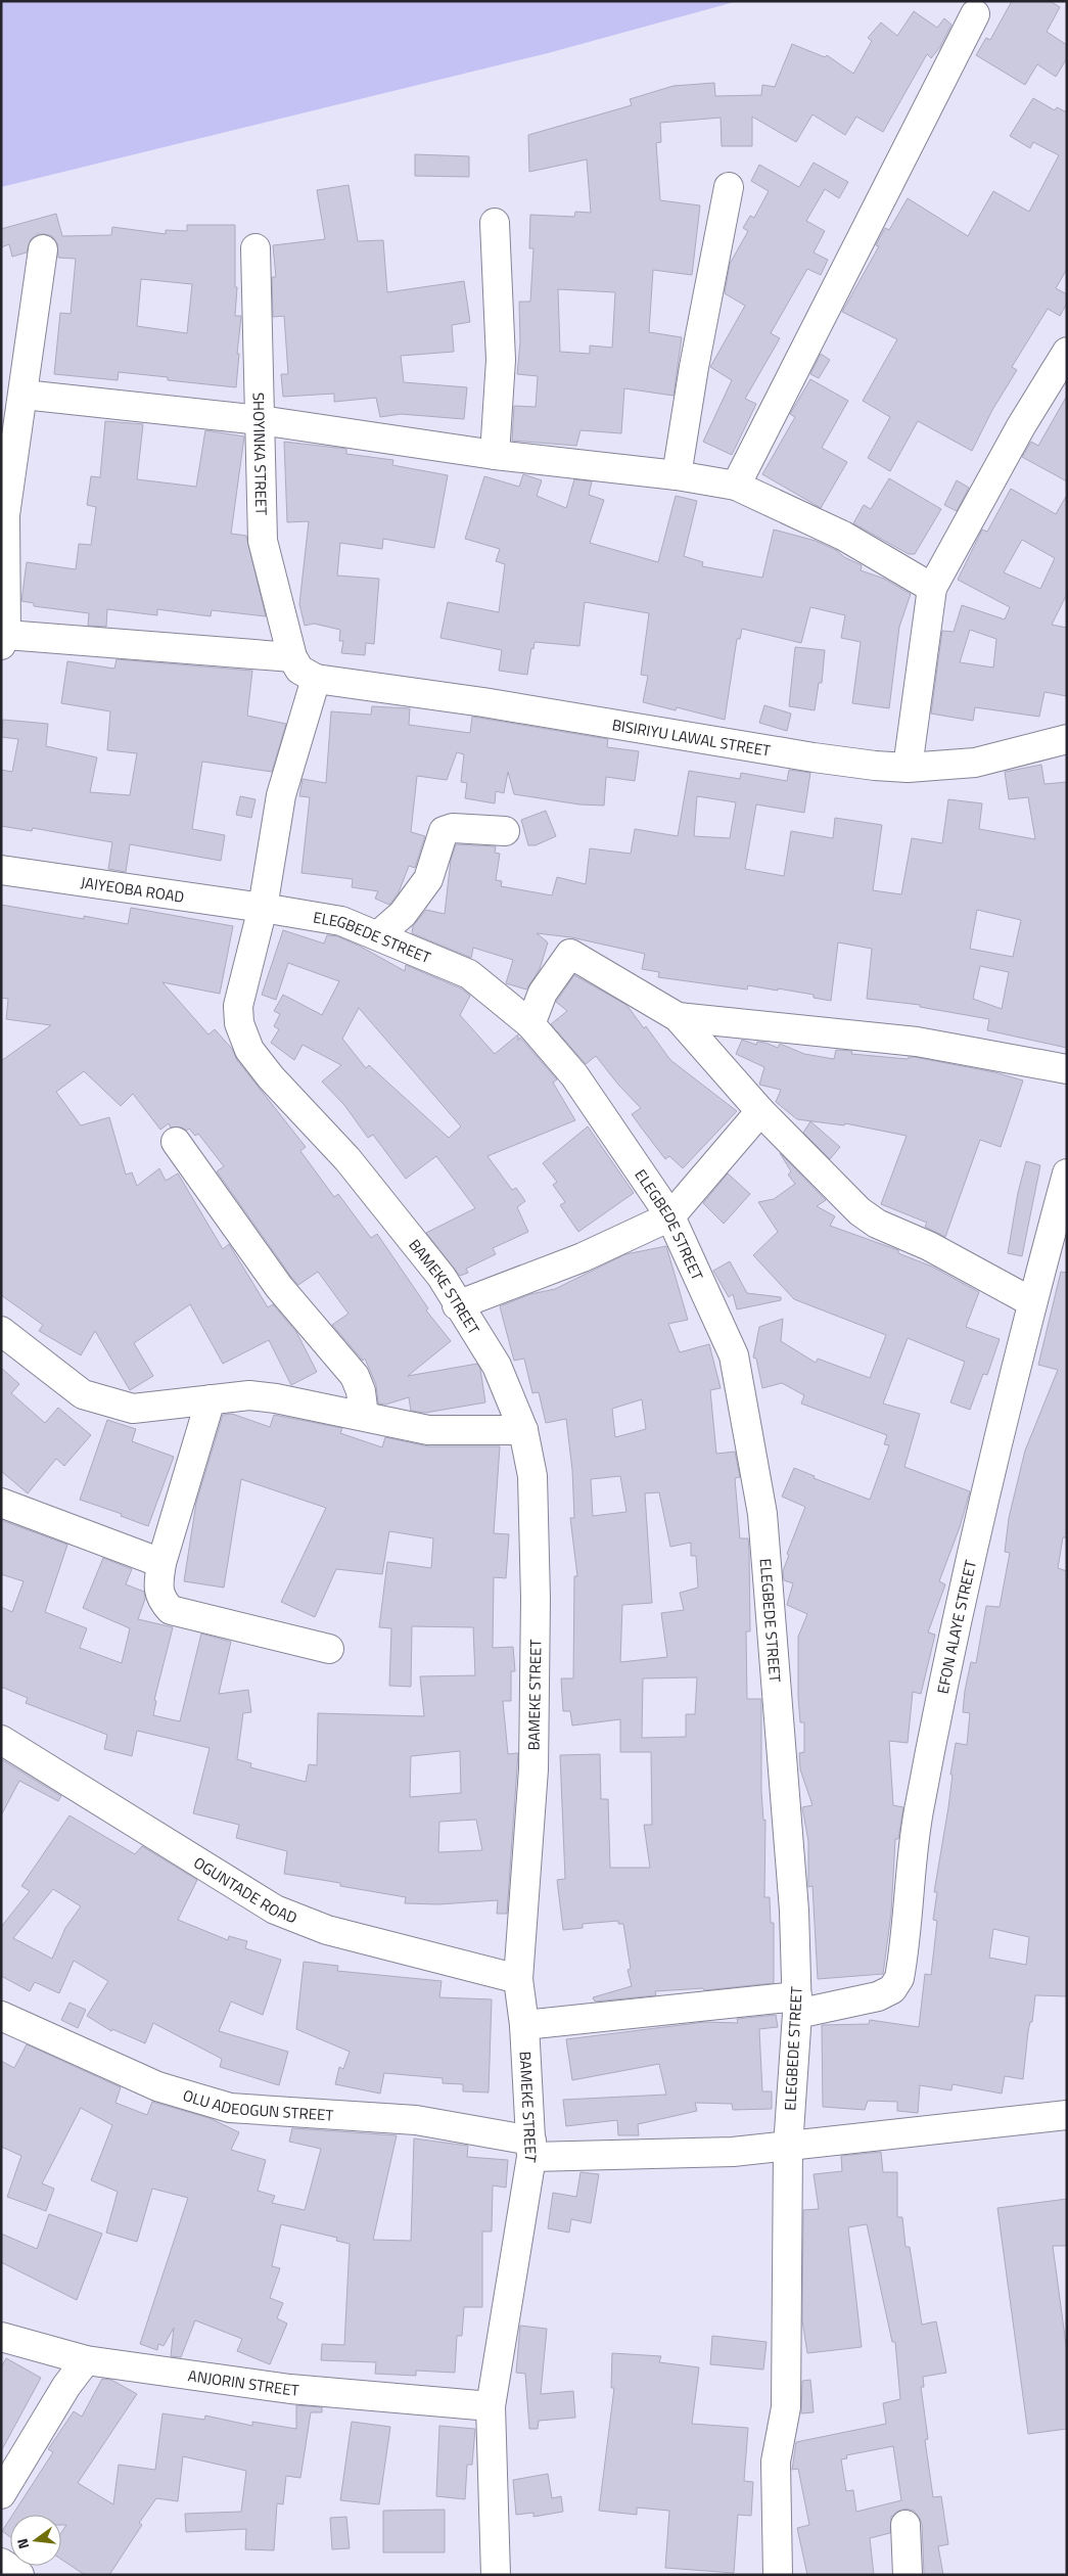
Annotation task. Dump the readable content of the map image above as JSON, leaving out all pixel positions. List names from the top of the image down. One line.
{"streets":{"street":["SHOYINKA STREET","BISIRIYU LAWAL STREET","JAIYEOBA ROAD","ELEGBEDE STREET","BAMEKE STREET","EFON ALAYE STREET","OGUNTADE ROAD","OLU ADEOGUN STREET","ANJORIN STREET"]},"crossings":[["BISIRIYU LAWAL STREET","BAMEKE STREET"],["JAIYEOBA ROAD","ELEGBEDE STREET"],["JAIYEOBA ROAD","BAMEKE STREET"],["ELEGBEDE STREET","BAMEKE STREET"],["ELEGBEDE STREET","EFON ALAYE STREET"],["ELEGBEDE STREET","OLU ADEOGUN STREET"],["BAMEKE STREET","EFON ALAYE STREET"],["BAMEKE STREET","OGUNTADE ROAD"],["BAMEKE STREET","OLU ADEOGUN STREET"],["BAMEKE STREET","ANJORIN STREET"]],"north":"left"}
